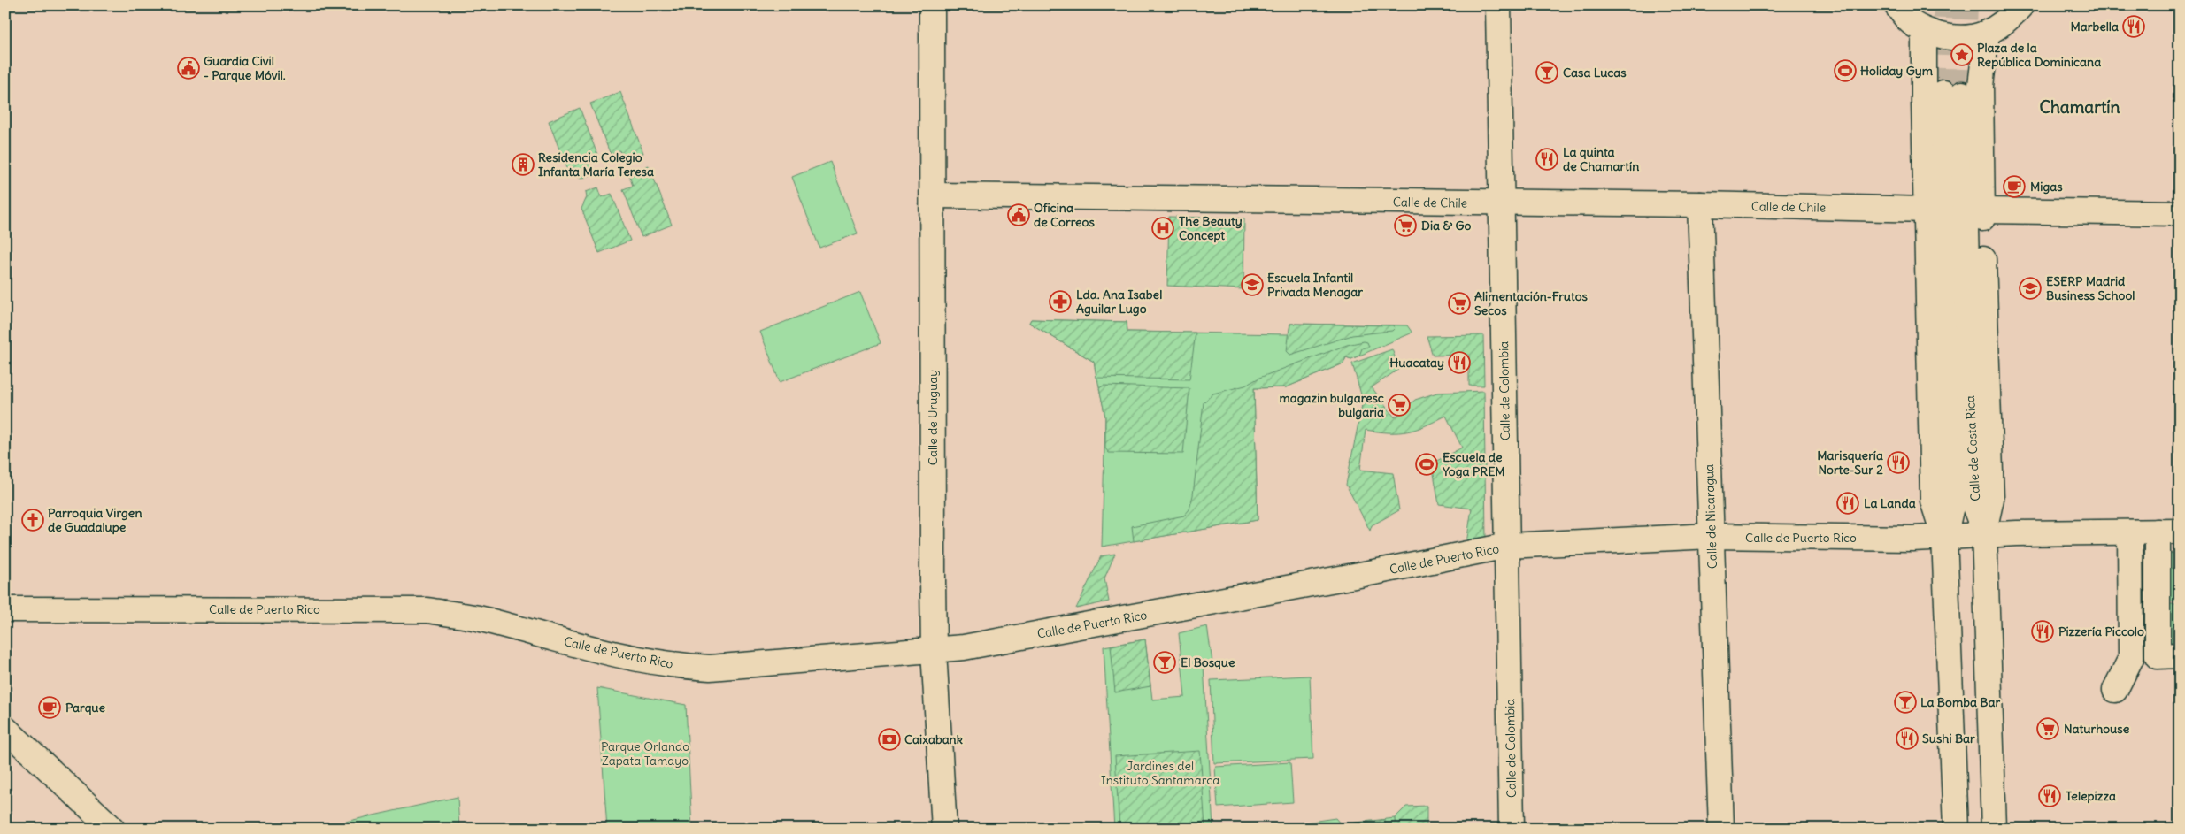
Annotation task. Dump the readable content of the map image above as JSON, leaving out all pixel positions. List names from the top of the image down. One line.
{"streets":{"street":["Calle de Chile","Calle de Colombia","Calle de Uruguay","Calle de Costa Rica","Calle de Nicaragua","Calle de Puerto Rico"]},"crossings":[["Calle de Chile","Calle de Colombia"],["Calle de Chile","Calle de Uruguay"],["Calle de Chile","Calle de Nicaragua"],["Calle de Colombia","Calle de Puerto Rico"],["Calle de Uruguay","Calle de Puerto Rico"],["Calle de Costa Rica","Calle de Puerto Rico"],["Calle de Nicaragua","Calle de Puerto Rico"]],"districts":["Chamartín"],"parks":["Parque Orlando Zapata Tamayo","Jardines del Instituto Santamarca"],"places":{"restaurant":["Marbella","La quinta de Chamartín","Huacatay","Marisquería Norte-Sur 2","La Landa","Pizzería Piccolo","Sushi Bar","Telepizza"],"place":["Plaza de la República Dominicana"],"public building":["Guardia Civil - Parque Móvil.","Oficina de Correos"],"sports":["Holiday Gym","Escuela de Yoga PREM"],"bar":["Casa Lucas","El Bosque","La Bomba Bar"],"building":["Residencia Colegio Infanta María Teresa"],"cafe":["Migas","Parque"],"supermarket":["Dia & Go","Alimentación-Frutos Secos","magazin bulgaresc bulgaria","Naturhouse"],"hospital":["The Beauty Concept"],"school or university":["Escuela Infantil Privada Menagar","ESERP Madrid Business School"],"pharmacy":["Lda. Ana Isabel Aguilar Lugo"],"church":["Parroquia Virgen de Guadalupe"],"bank":["Caixabank"]}}
